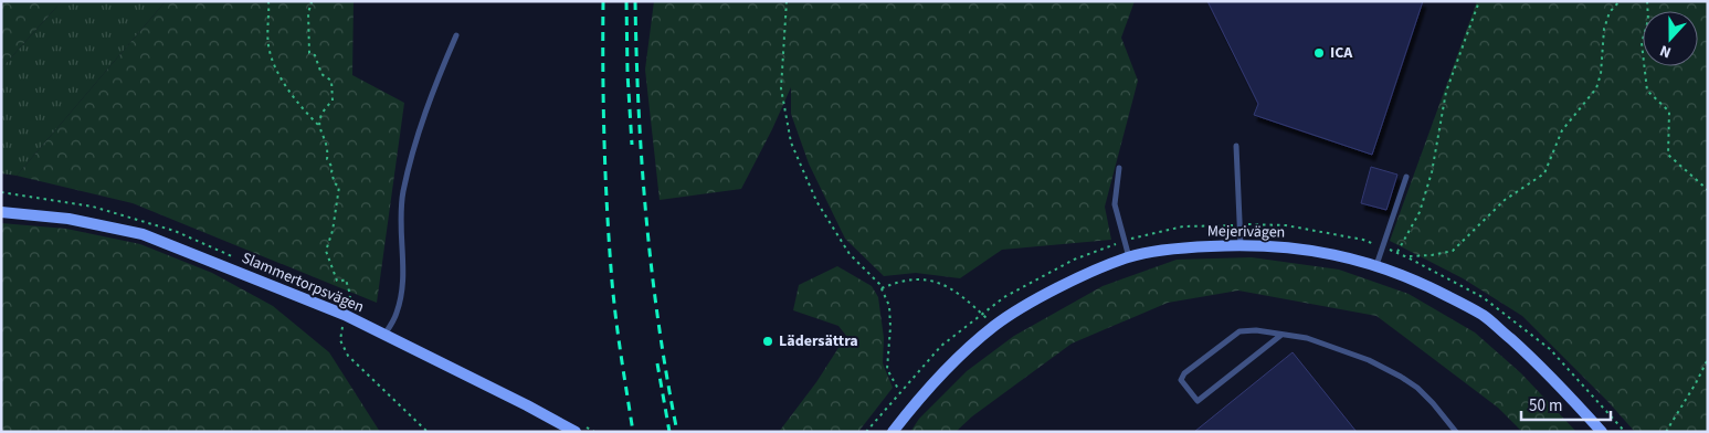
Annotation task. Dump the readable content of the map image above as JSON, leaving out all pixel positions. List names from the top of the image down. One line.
{"streets":{"street":["Mejerivägen","Slammertorpsvägen"]},"places":["ICA","Lädersättra"],"scale_bar":"50 m","north":"bottom"}
